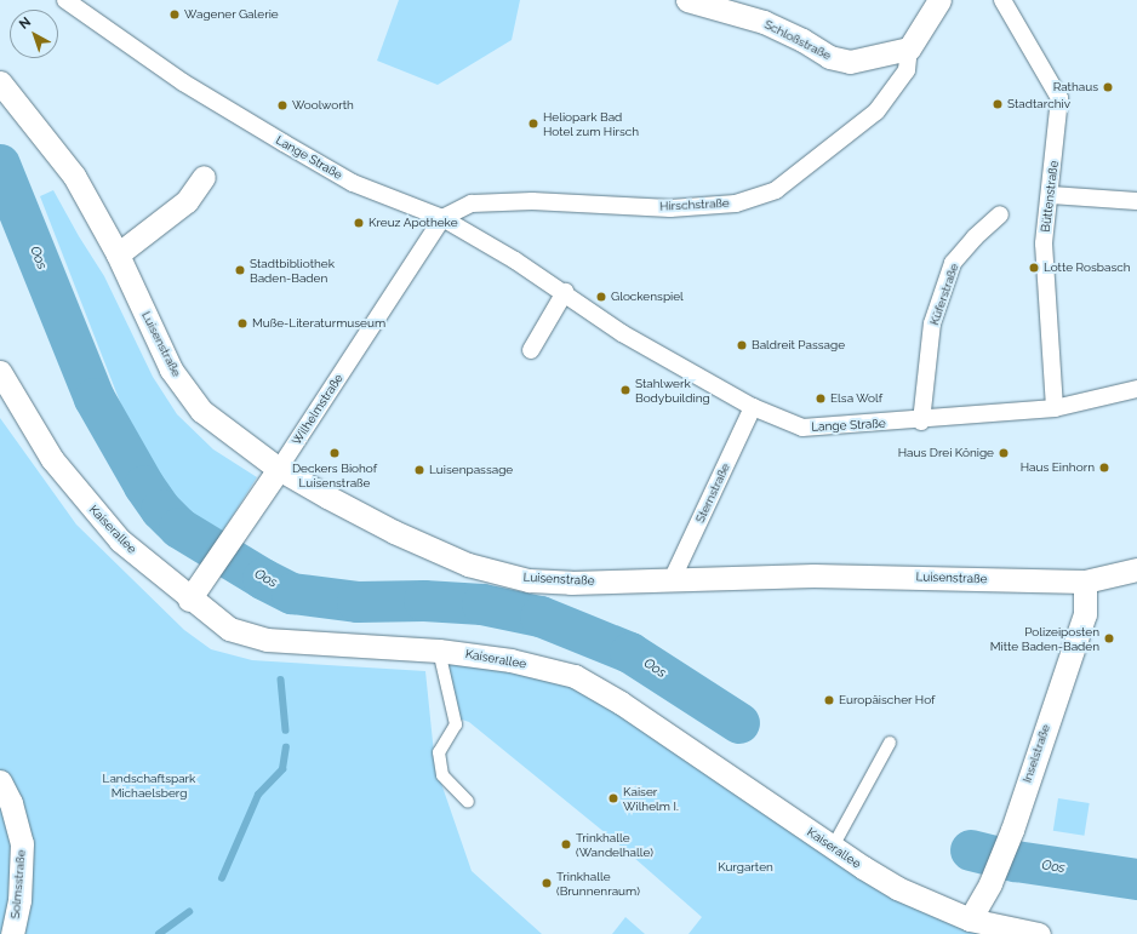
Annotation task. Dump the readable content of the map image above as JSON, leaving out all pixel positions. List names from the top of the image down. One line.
{"streets":{"street":["Schloßstraße","Lange Straße","Büttenstraße","Hirschstraße","Küferstraße","Luisenstraße","Wilhelmstraße","Sternstraße","Kaiserallee","Inselstraße","Solmsstraße"]},"crossings":[["Schloßstraße","Hirschstraße"],["Lange Straße","Büttenstraße"],["Lange Straße","Hirschstraße"],["Lange Straße","Küferstraße"],["Lange Straße","Wilhelmstraße"],["Lange Straße","Sternstraße"],["Hirschstraße","Wilhelmstraße"],["Luisenstraße","Wilhelmstraße"],["Luisenstraße","Sternstraße"],["Luisenstraße","Inselstraße"],["Wilhelmstraße","Kaiserallee"],["Kaiserallee","Inselstraße"]],"water":["Oos"],"parks":["Landschaftspark Michaelsberg","Kurgarten"],"places":["Wagener Galerie","Rathaus","Stadtarchiv","Woolworth","Heliopark Bad Hotel zum Hirsch","Kreuz Apotheke","Lotte Rosbasch","Stadtbibliothek Baden-Baden","Glockenspiel","Muße-Literaturmuseum","Baldreit Passage","Stahlwerk Bodybuilding","Elsa Wolf","Deckers Biohof Luisenstraße","Haus Drei Könige","Haus Einhorn","Luisenpassage","Polizeiposten Mitte Baden-Baden","Europäischer Hof","Kaiser Wilhelm I.","Trinkhalle (Wandelhalle)","Trinkhalle (Brunnenraum)"],"north":"top left"}
